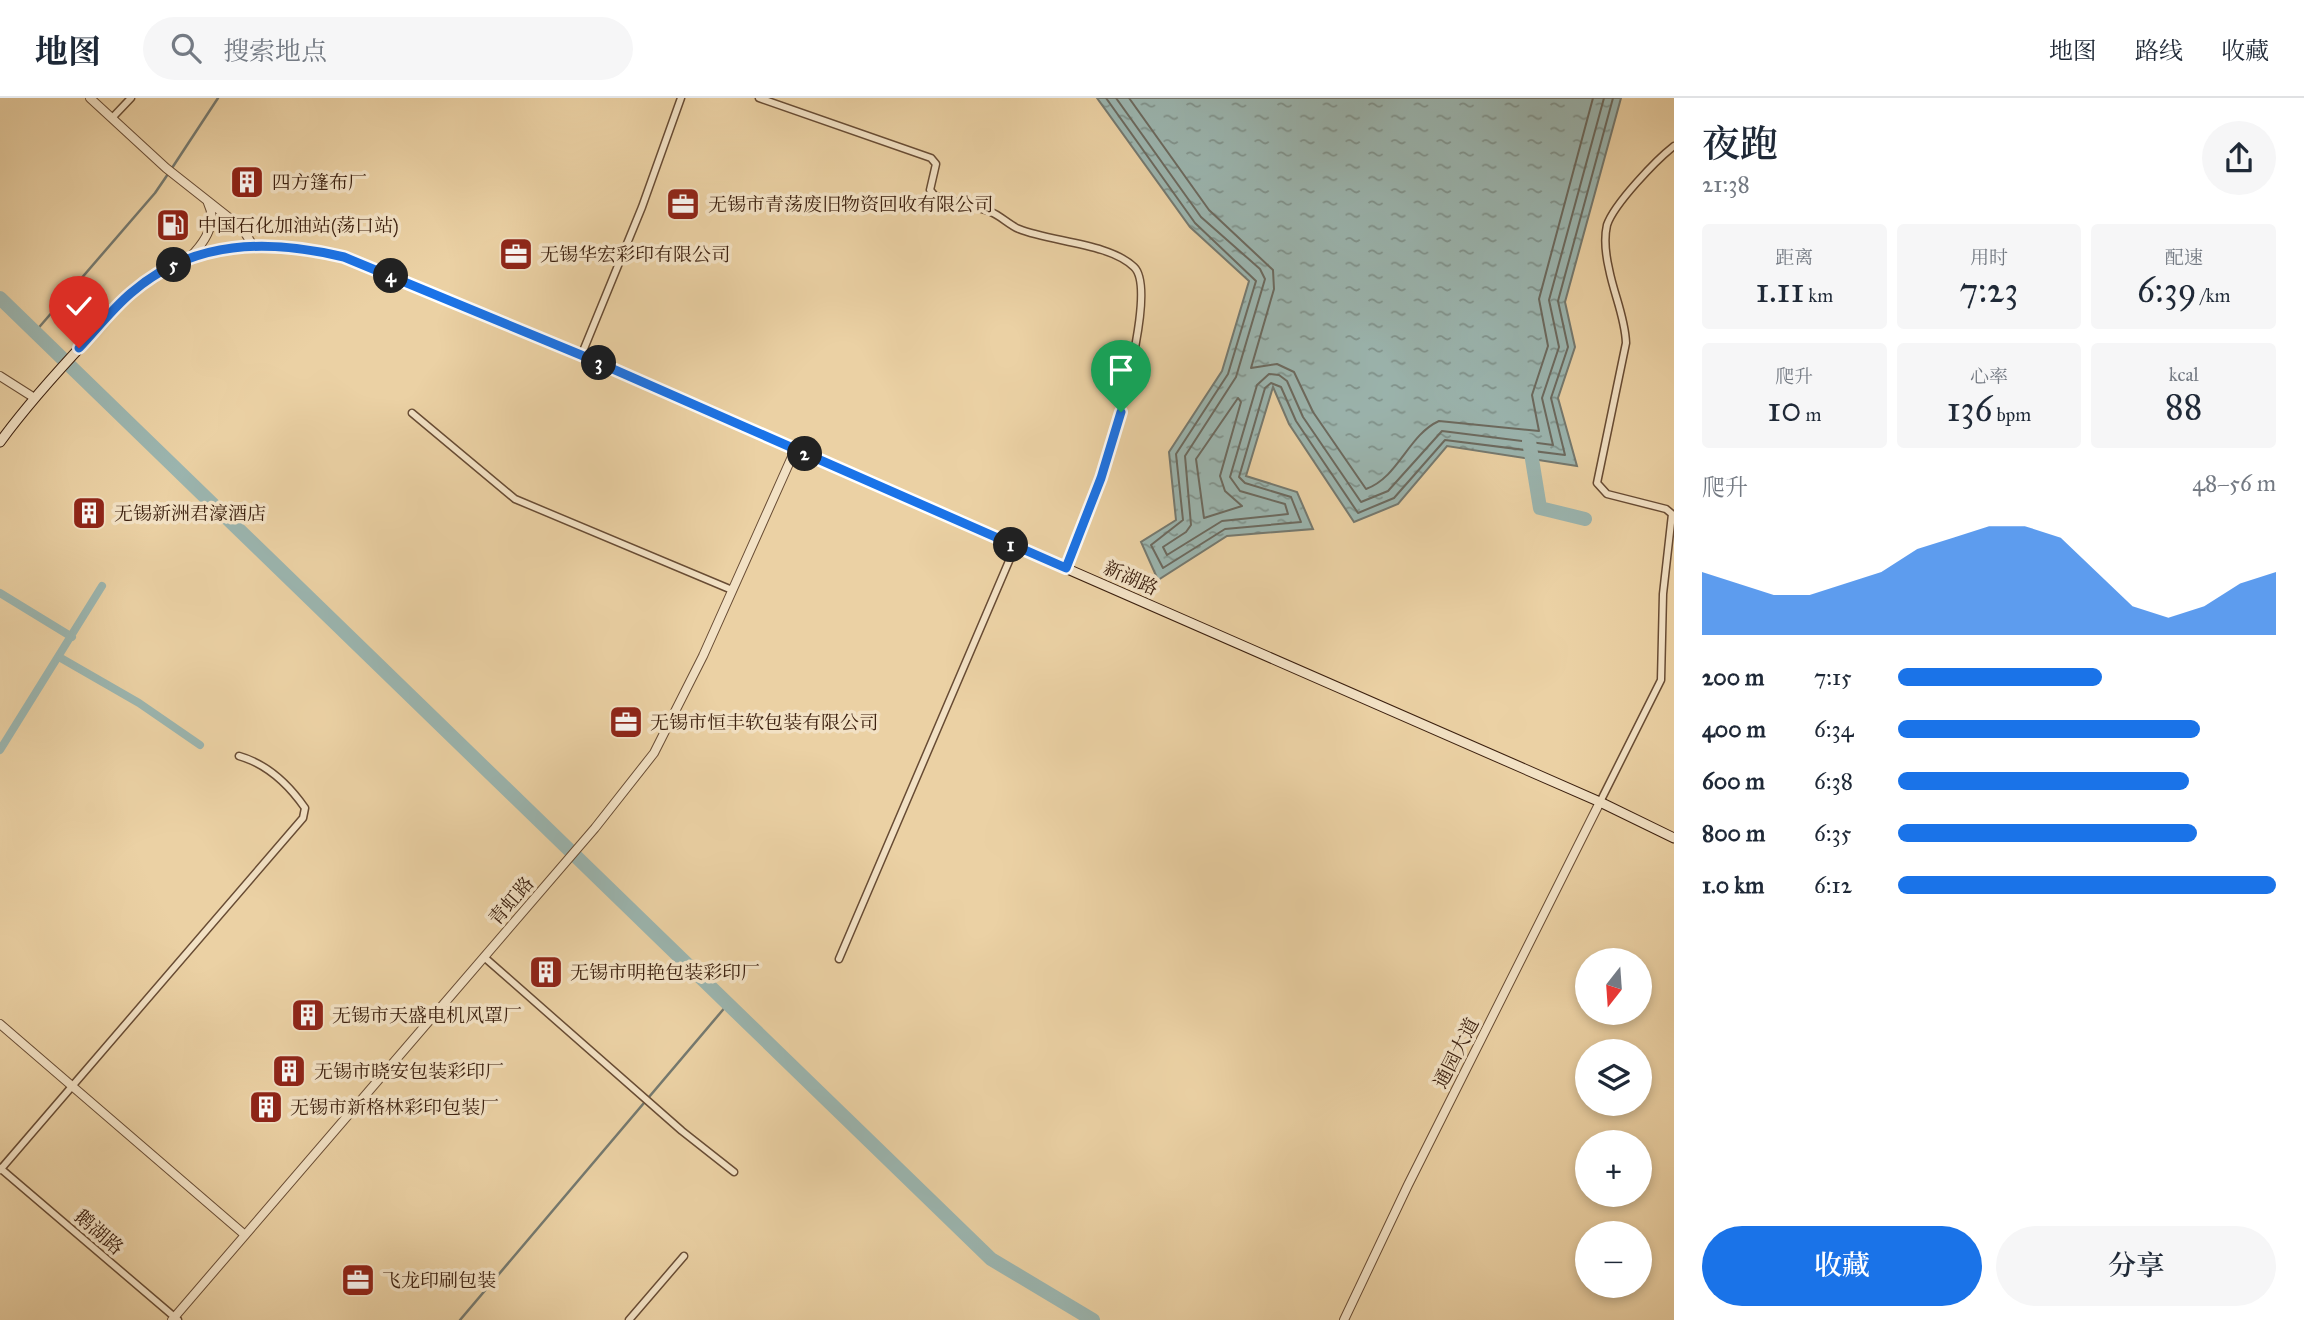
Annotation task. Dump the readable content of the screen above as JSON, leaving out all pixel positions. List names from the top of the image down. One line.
{"streets":{"main road":["新湖路"],"street":["青虹路","通园大道","鹅湖路"]},"crossings":[["新湖路","青虹路"],["新湖路","通园大道"],["青虹路","鹅湖路"]],"places":{"building":["四方篷布厂","无锡新洲君濠酒店","无锡市明艳包装彩印厂","无锡市天盛电机风罩厂","无锡市晓安包装彩印厂","无锡市新格林彩印包装厂"],"office":["无锡市青荡废旧物资回收有限公司","无锡华宏彩印有限公司","无锡市恒丰软包装有限公司","飞龙印刷包装"],"fuel station":["中国石化加油站(荡口站)"]},"north":"bottom","page":{"header":"地图","search":"搜索地点","nav":["地图","路线","收藏"],"heading":["夜跑","21:38"],"stats":[["距离","1.11 km"],["用时","7:23"],["配速","6:39 /km"],["爬升","10 m"],["心率","136 bpm"],["kcal","88"]],"pins":["5","4","3","2","1"],"chart":["爬升","48–56 m"],"list":[{"name":"200 m","note":"7:15"},{"name":"400 m","note":"6:34"},{"name":"600 m","note":"6:38"},{"name":"800 m","note":"6:35"},{"name":"1.0 km","note":"6:12"}],"map_buttons":["+","−"],"buttons":["收藏","分享"]}}
